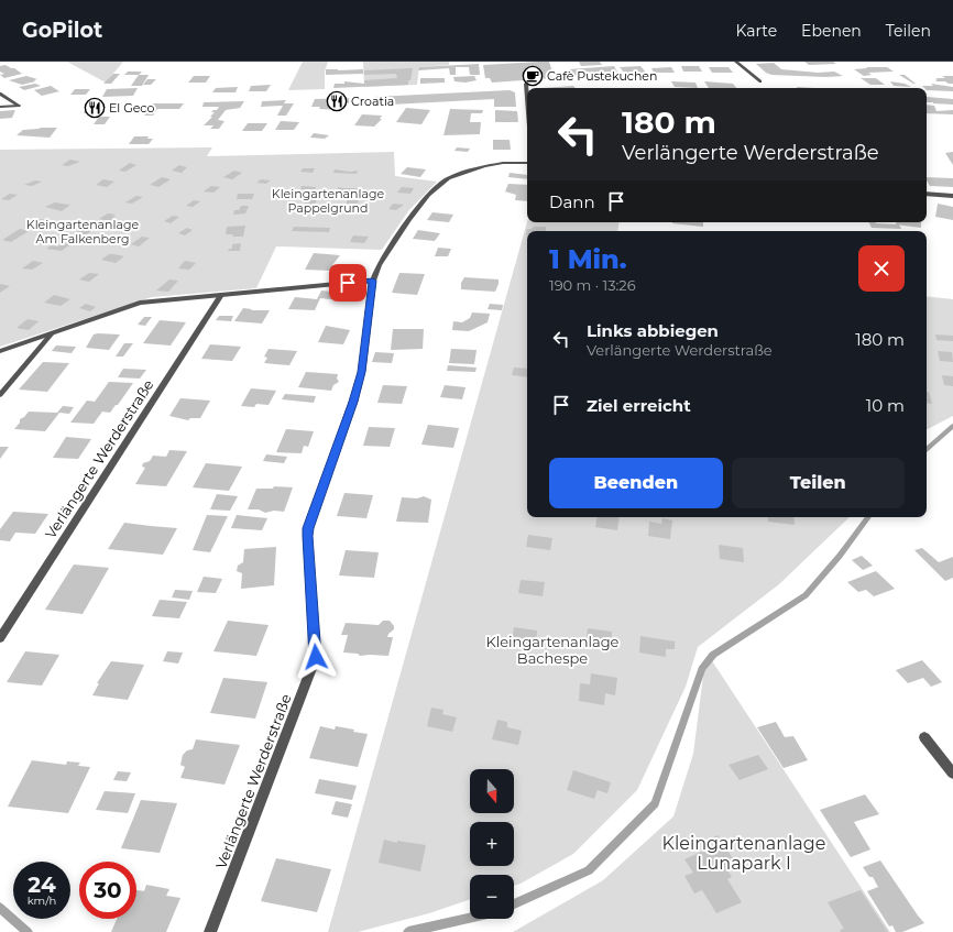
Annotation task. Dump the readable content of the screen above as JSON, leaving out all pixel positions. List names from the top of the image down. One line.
{"streets":{"street":["Verlängerte Werderstraße"]},"parks":["Kleingartenanlage Pappelgrund","Kleingartenanlage Am Falkenberg","Kleingartenanlage Bachespe","Kleingartenanlage Lunapark I"],"places":{"cafe":["Cafè Pustekuchen"],"restaurant":["Croatia","El Geco"]},"north":"bottom","page":{"header":"GoPilot","nav":["Karte","Ebenen","Teilen"],"turn":["180 m","Verlängerte Werderstraße"],"then":"Dann","heading":["1 Min.","190 m · 13:26"],"list":[{"name":"Links abbiegen","note":"Verlängerte Werderstraße","value":"180 m"},{"name":"Ziel erreicht","value":"10 m"}],"buttons":["Beenden","Teilen"],"map_buttons":["+","−"],"speed":"24 km/h","limit":"30"}}
